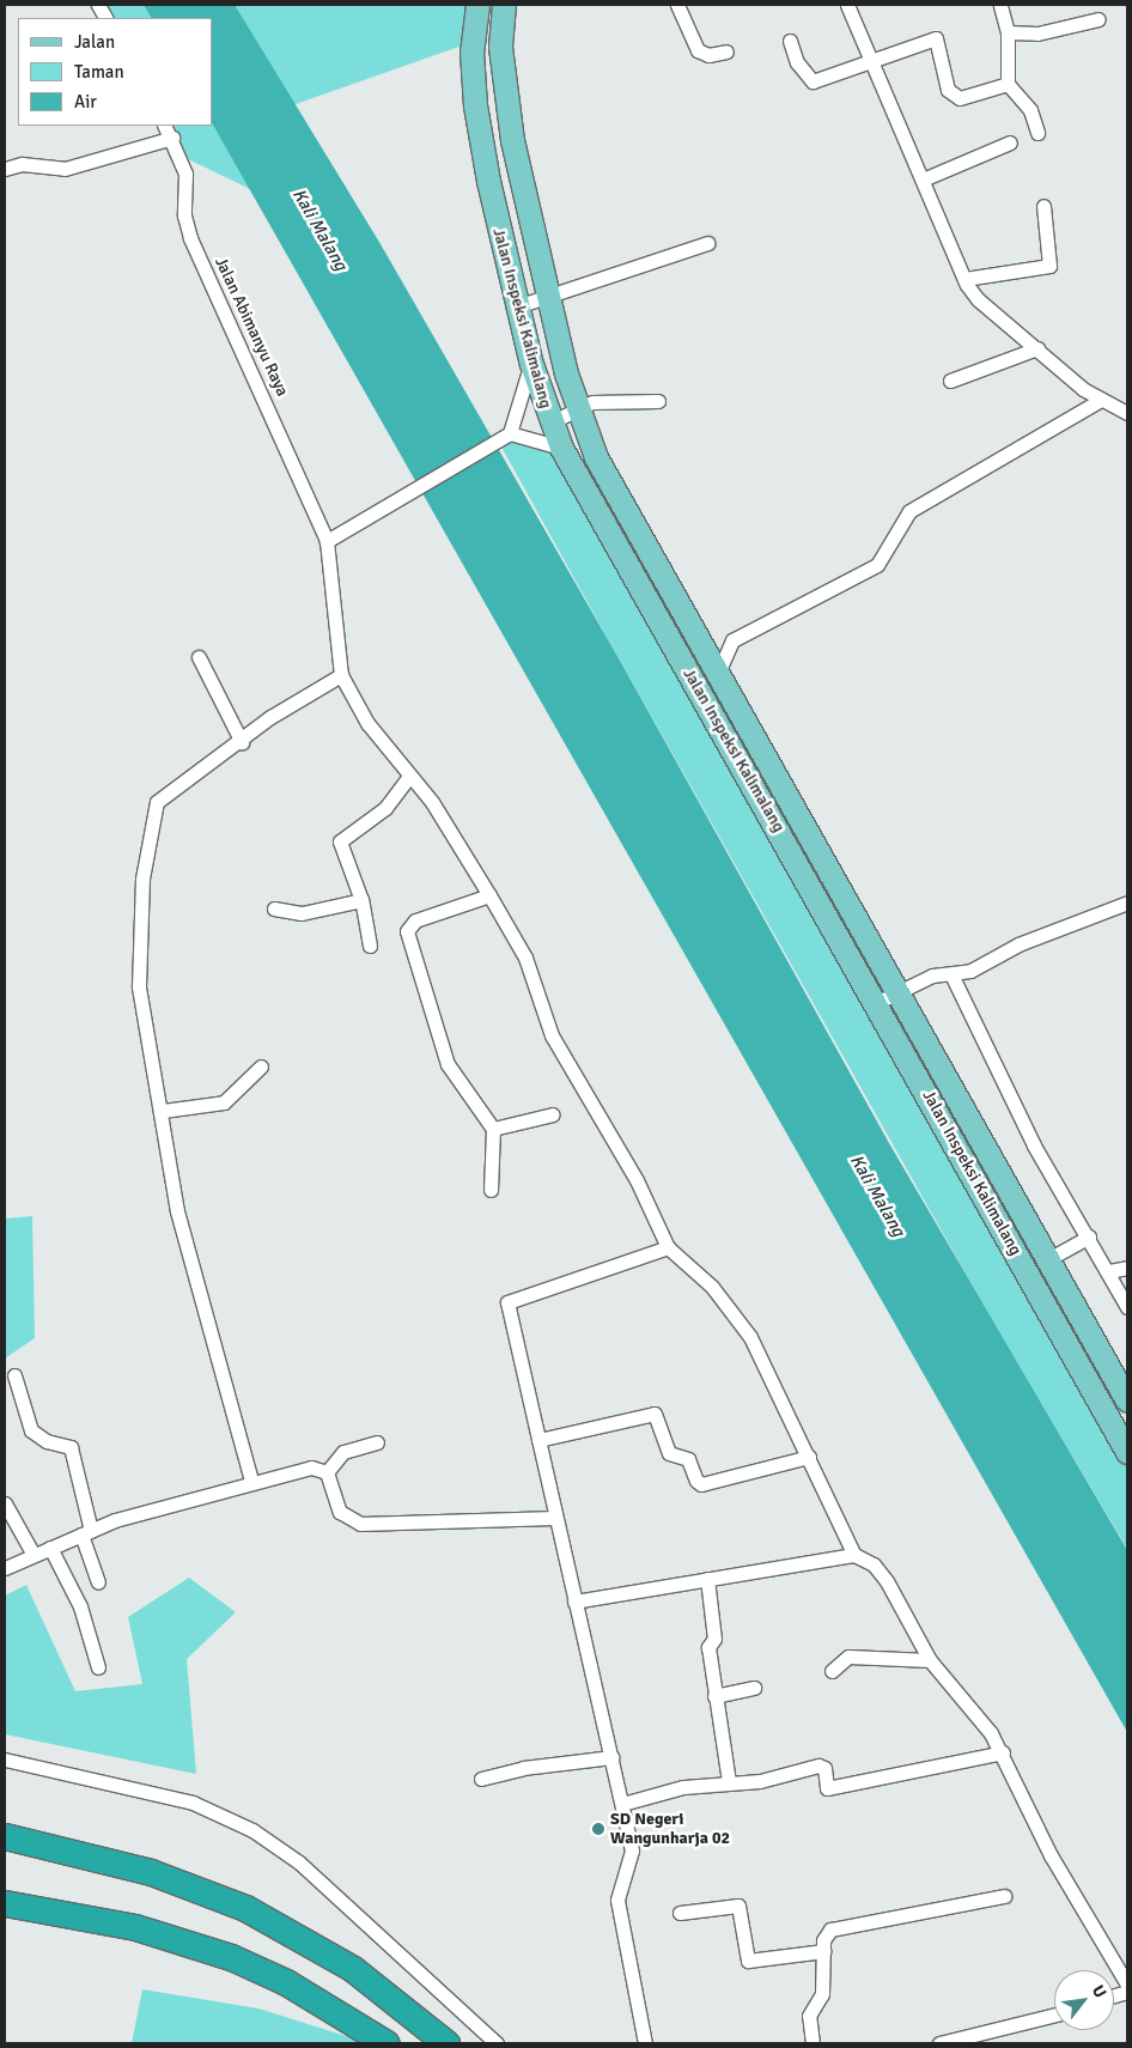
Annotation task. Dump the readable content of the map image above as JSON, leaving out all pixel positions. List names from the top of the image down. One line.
{"streets":{"main road":["Jalan Inspeksi Kalimalang"],"street":["Jalan Abimanyu Raya"]},"water":["Kali Malang"],"places":["SD Negeri Wangunharja 02"],"legend":["Jalan","Taman","Air"],"north":"top right"}
